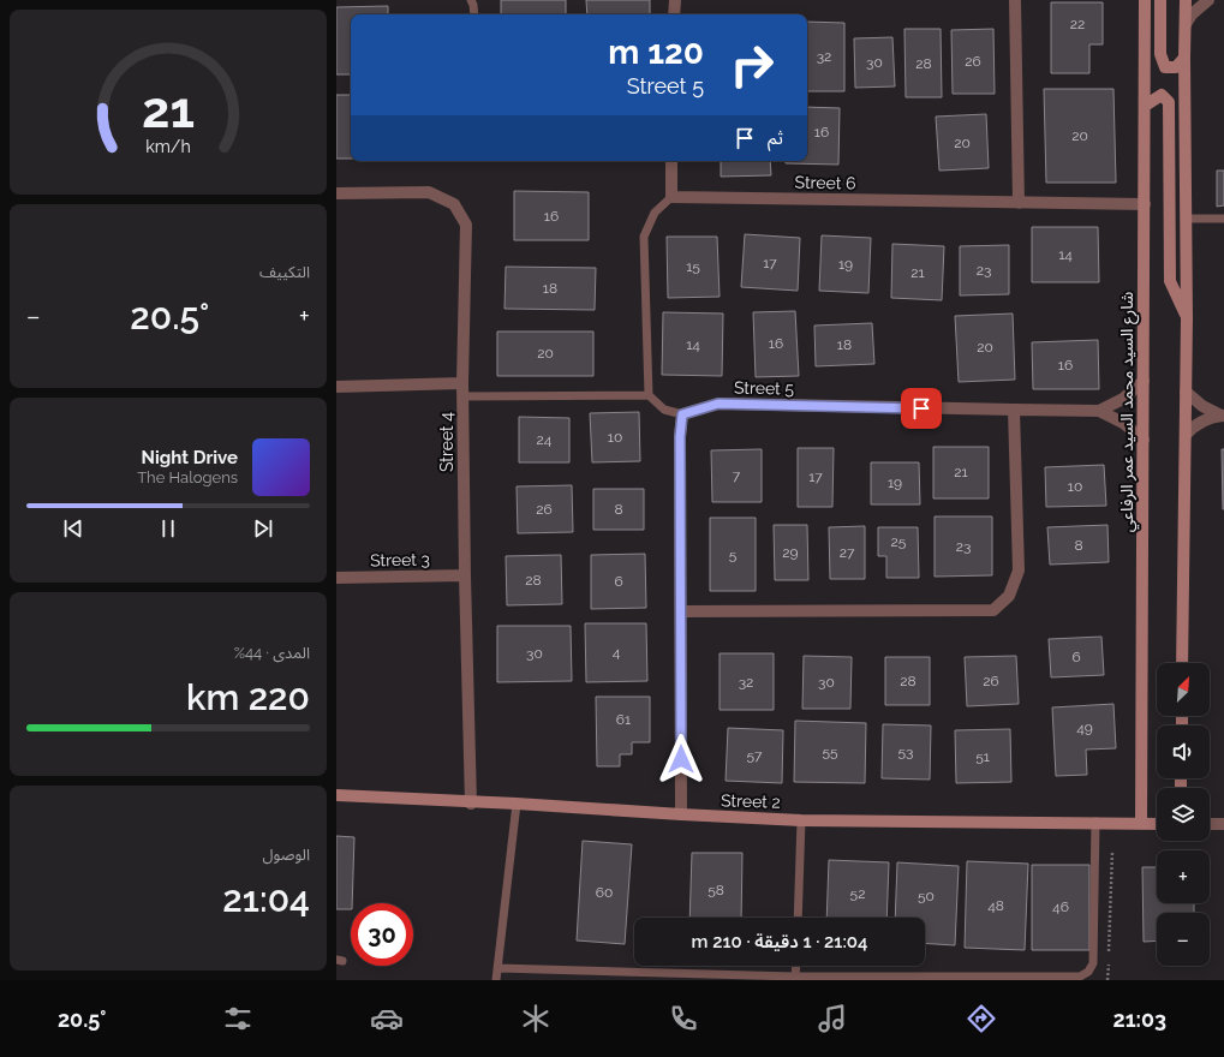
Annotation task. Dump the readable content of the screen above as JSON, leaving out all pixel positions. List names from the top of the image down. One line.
{"streets":{"street":["Street 6","Street 5","شارع السيد محمد السيد عمر الرفاعي","Street 4","Street 3","Street 2"]},"crossings":[["Street 6","شارع السيد محمد السيد عمر الرفاعي"],["Street 5","شارع السيد محمد السيد عمر الرفاعي"],["شارع السيد محمد السيد عمر الرفاعي","Street 2"],["Street 4","Street 3"],["Street 4","Street 2"]],"house_numbers":["22","32","26","30","28","16","20","20","16","14","17","19","15","23","21","18","16","14","18","20","20","16","10","24","21","7","17","19","10","26","8","25","8","23","29","27","5","28","6","4","30","6","28","26","32","30","61","49","55","53","57","51","58","60","52","50","48","46"],"north":"top right","page":{"turn":["120 m","Street 5"],"then":"ثم","tile":["التكييف",["المدى · 44%","220 km"],["الوصول","21:04"]],"heat":["−","20.5°","+"],"song":["Night Drive","The Halogens"],"map_buttons":["+","−"],"limit":"30","trip":"21:04 · 1 دقيقة · 210 m","tabs":["21:03","20.5°"],"gauge":["21","km/h"]}}
